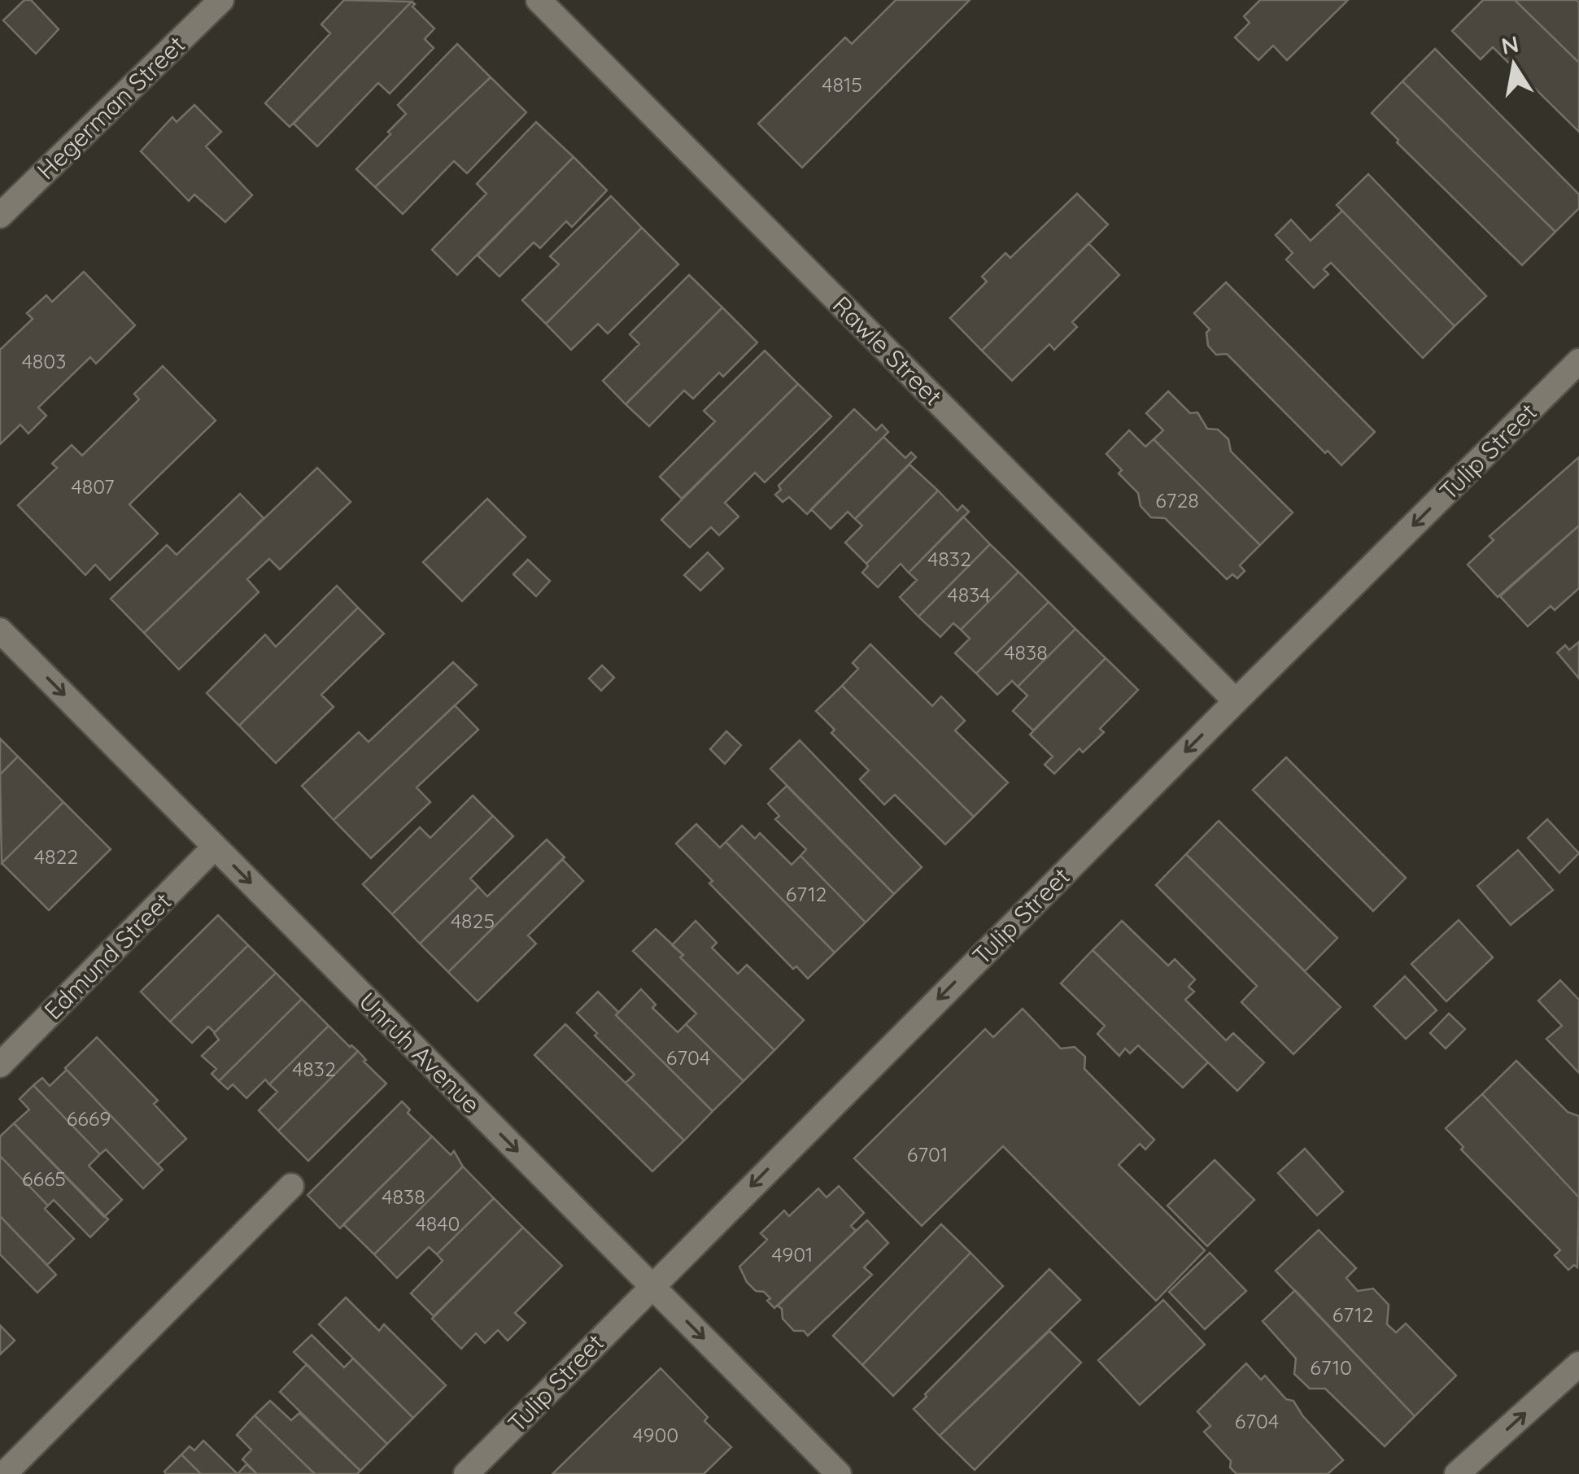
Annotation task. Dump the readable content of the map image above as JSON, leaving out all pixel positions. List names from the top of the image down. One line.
{"streets":{"street":["Hegerman Street","Rawle Street","Tulip Street","Edmund Street","Unruh Avenue"]},"crossings":[["Rawle Street","Tulip Street"],["Tulip Street","Unruh Avenue"],["Edmund Street","Unruh Avenue"]],"one_way":["Tulip Street","Unruh Avenue"],"house_numbers":["4815","4803","4807","6728","4832","4834","4838","4822","6712","4825","6704","4832","6669","6701","6665","4838","4840","4901","6712","6710","6704","4900"],"north":"top"}
